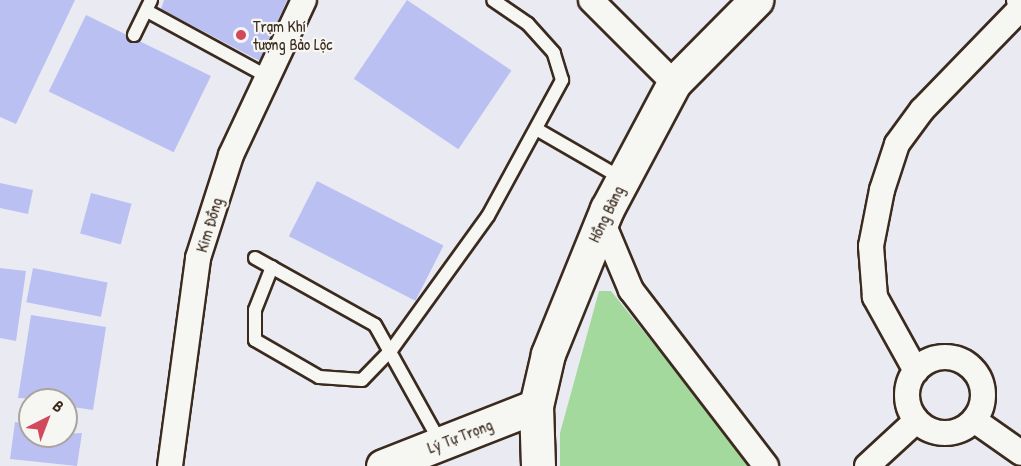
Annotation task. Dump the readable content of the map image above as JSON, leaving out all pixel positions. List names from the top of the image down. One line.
{"streets":{"street":["Hồng Bàng","Kim Đồng","Lý Tự Trọng"]},"crossings":[["Hồng Bàng","Lý Tự Trọng"]],"places":["Trạm Khí tượng Bảo Lộc"],"north":"top right"}
